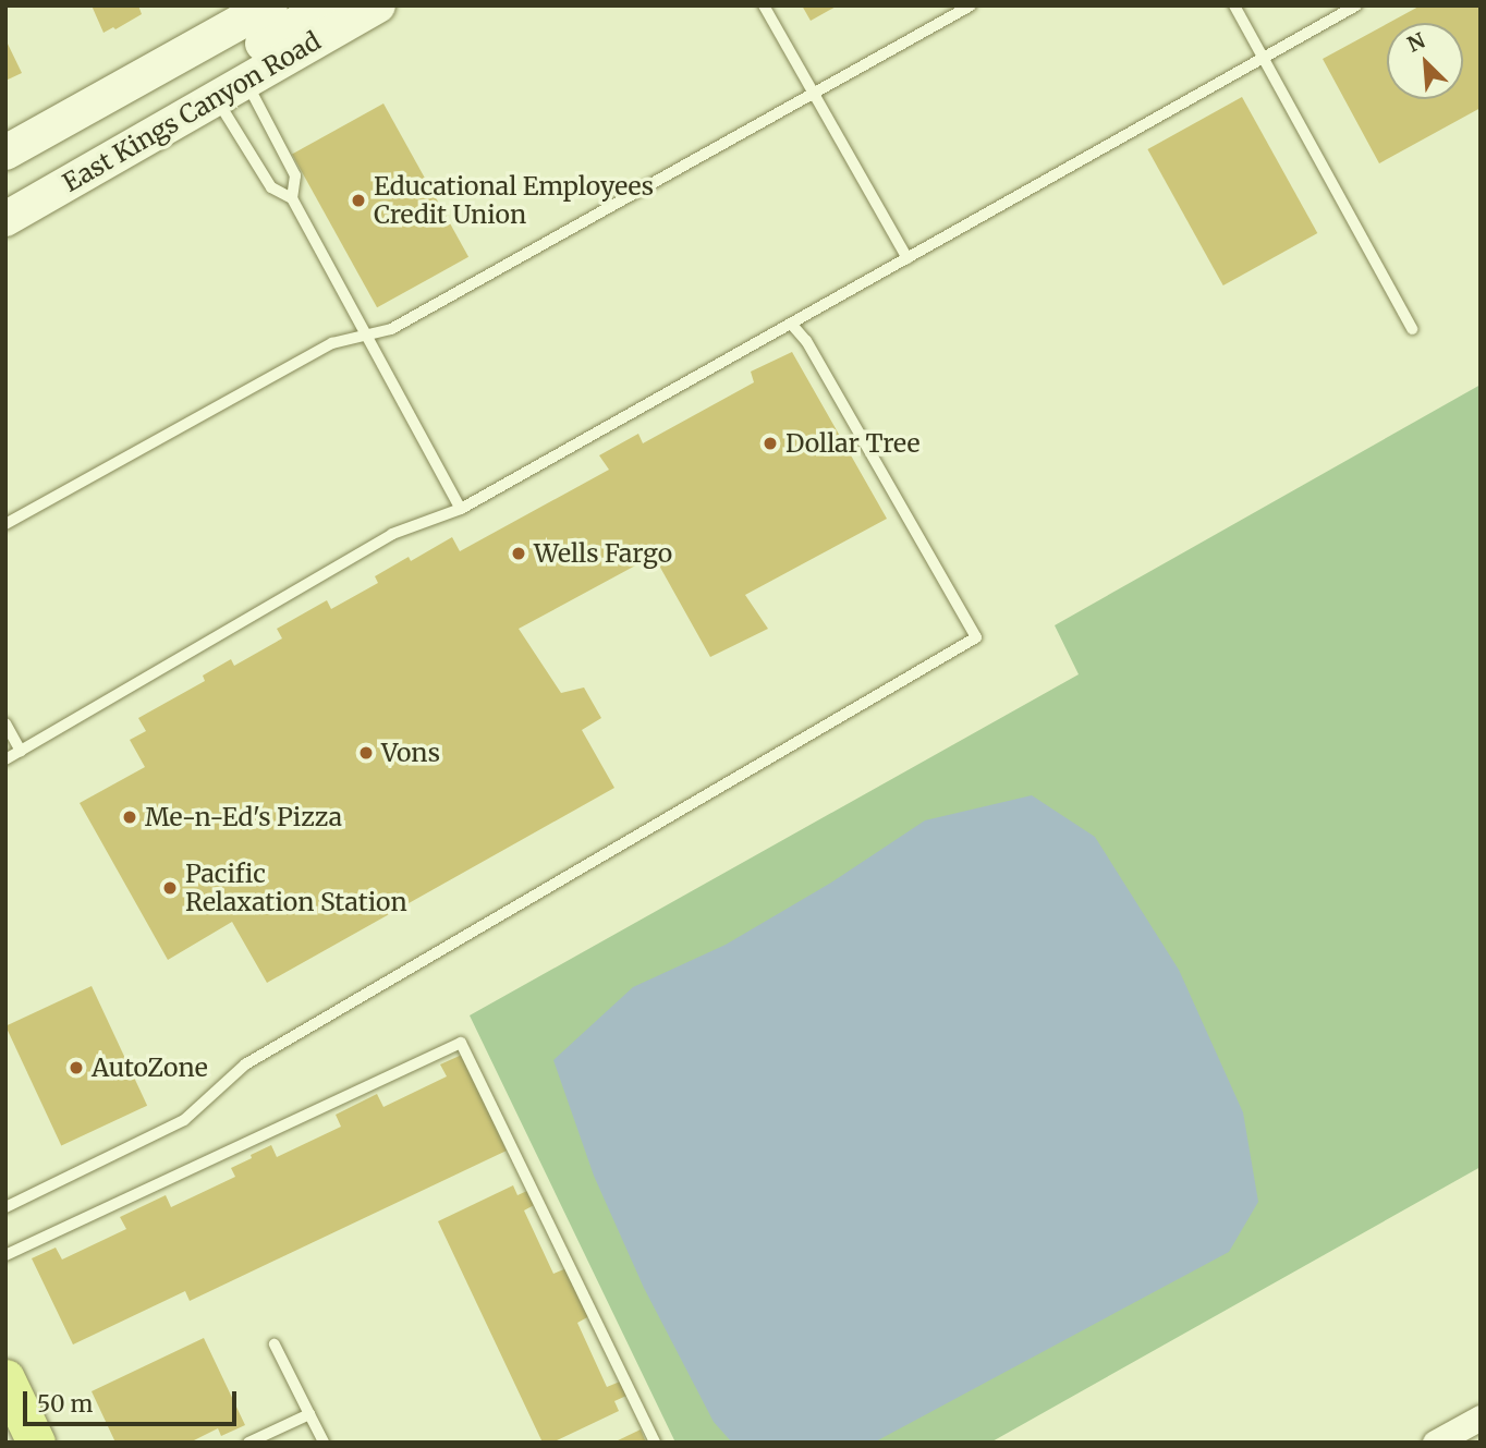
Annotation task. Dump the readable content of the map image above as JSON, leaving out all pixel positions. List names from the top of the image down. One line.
{"streets":{"main road":["East Kings Canyon Road"]},"places":["Educational Employees Credit Union","Dollar Tree","Wells Fargo","Vons","Me-n-Ed's Pizza","Pacific Relaxation Station","AutoZone"],"scale_bar":"50 m","north":"top left"}
